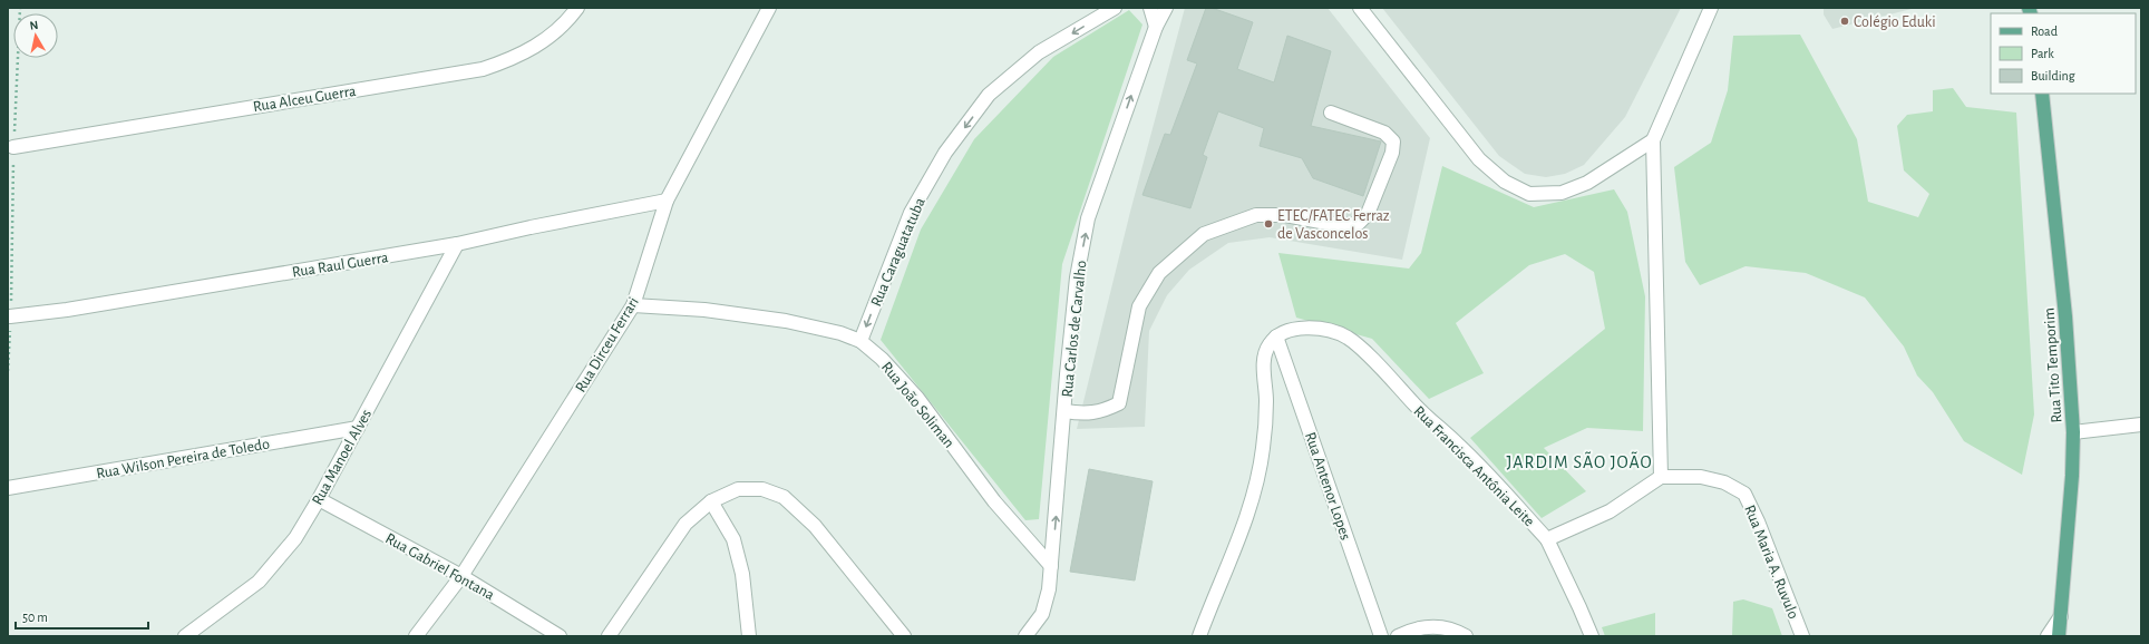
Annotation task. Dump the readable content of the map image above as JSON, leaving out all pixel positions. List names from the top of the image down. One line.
{"streets":{"main road":["Rua Tito Temporim"],"street":["Rua Alceu Guerra","Rua Caraguatatuba","Rua Raul Guerra","Rua Carlos de Carvalho","Rua Dirceu Ferrari","Rua João Soliman","Rua Manoel Alves","Rua Wilson Pereira de Toledo","Rua Francisca Antônia Leite","Rua Antenor Lopes","Rua Maria A. Ruvulo","Rua Gabriel Fontana"]},"crossings":[["Rua Caraguatatuba","Rua João Soliman"],["Rua Raul Guerra","Rua Dirceu Ferrari"],["Rua Raul Guerra","Rua Manoel Alves"],["Rua Carlos de Carvalho","Rua João Soliman"],["Rua Dirceu Ferrari","Rua João Soliman"],["Rua Dirceu Ferrari","Rua Gabriel Fontana"],["Rua Manoel Alves","Rua Wilson Pereira de Toledo"],["Rua Manoel Alves","Rua Gabriel Fontana"],["Rua Francisca Antônia Leite","Rua Antenor Lopes"],["Rua Francisca Antônia Leite","Rua Maria A. Ruvulo"]],"one_way":["Rua Caraguatatuba","Rua Carlos de Carvalho"],"districts":["JARDIM SÃO JOÃO"],"places":["Colégio Eduki","ETEC/FATEC Ferraz de Vasconcelos"],"legend":["Road","Park","Building"],"scale_bar":"50 m","north":"top"}
